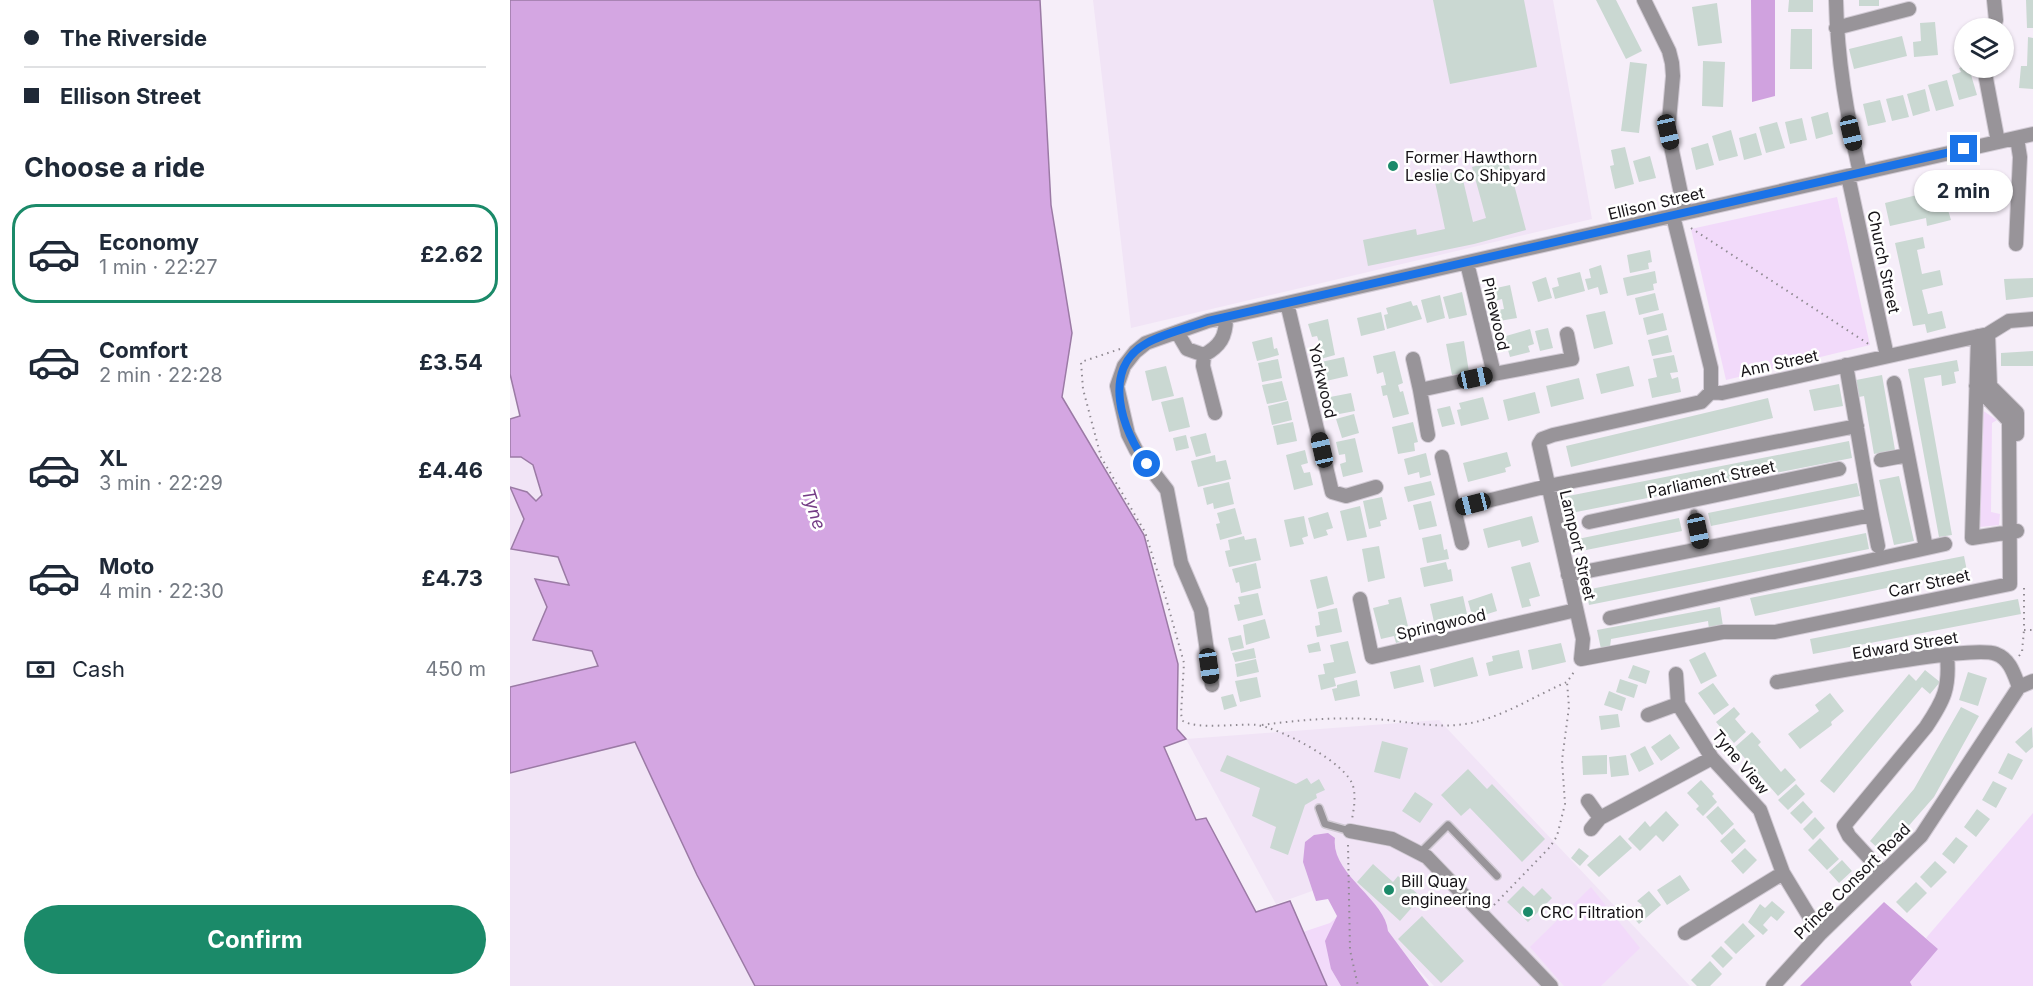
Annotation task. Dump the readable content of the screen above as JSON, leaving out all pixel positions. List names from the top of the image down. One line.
{"streets":{"street":["Ellison Street","Church Street","Pinewood","Ann Street","Yorkwood","Parliament Street","Lamport Street","Carr Street","Springwood","Edward Street","Tyne View","Prince Consort Road"]},"crossings":[["Ellison Street","Church Street"],["Ellison Street","Pinewood"],["Ellison Street","Yorkwood"],["Church Street","Ann Street"],["Ann Street","Lamport Street"],["Lamport Street","Carr Street"],["Lamport Street","Springwood"],["Tyne View","Prince Consort Road"]],"water":["Tyne"],"places":["Former Hawthorn Leslie Co Shipyard","Bill Quay engineering","CRC Filtration"],"page":{"banner":["The Riverside","Ellison Street"],"heading":"Choose a ride","bubble":"2 min","list":[{"name":"Economy","note":"1 min · 22:27","value":"£2.62"},{"name":"Comfort","note":"2 min · 22:28","value":"£3.54"},{"name":"XL","note":"3 min · 22:29","value":"£4.46"},{"name":"Moto","note":"4 min · 22:30","value":"£4.73"}],"pay":["Cash","450 m"],"buttons":"Confirm"}}
